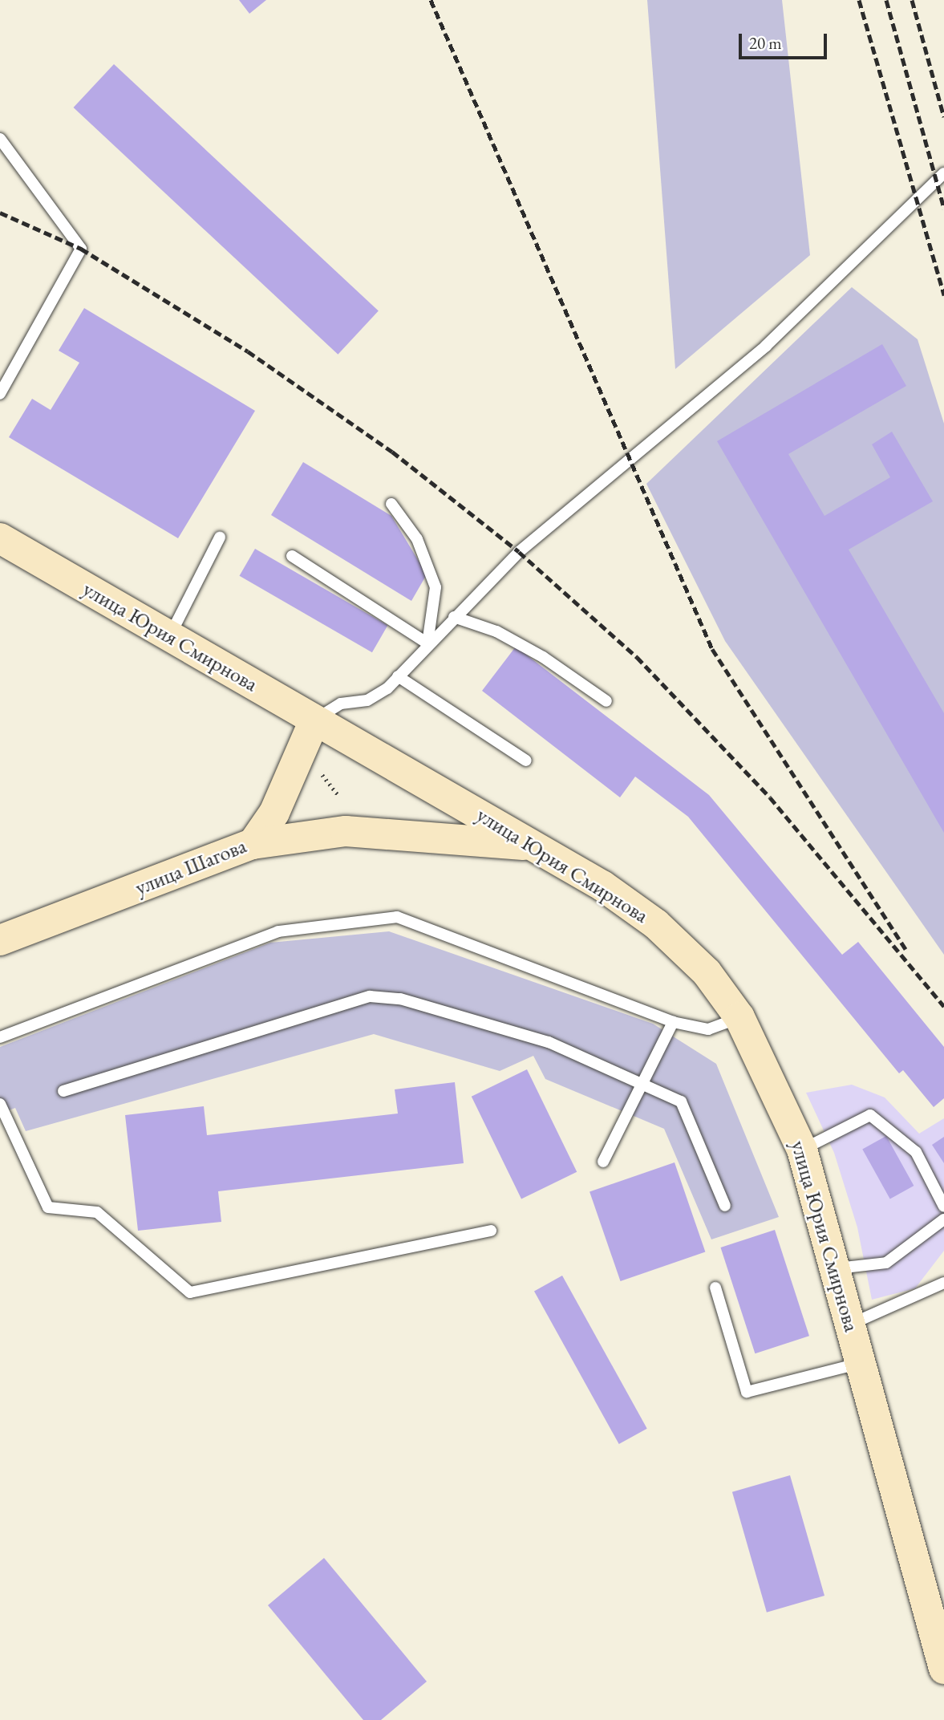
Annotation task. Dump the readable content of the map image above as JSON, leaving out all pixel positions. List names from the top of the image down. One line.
{"streets":{"main road":["улица Юрия Смирнова","улица Шагова"]},"crossings":[["улица Юрия Смирнова","улица Шагова"]],"scale_bar":"20 m"}
